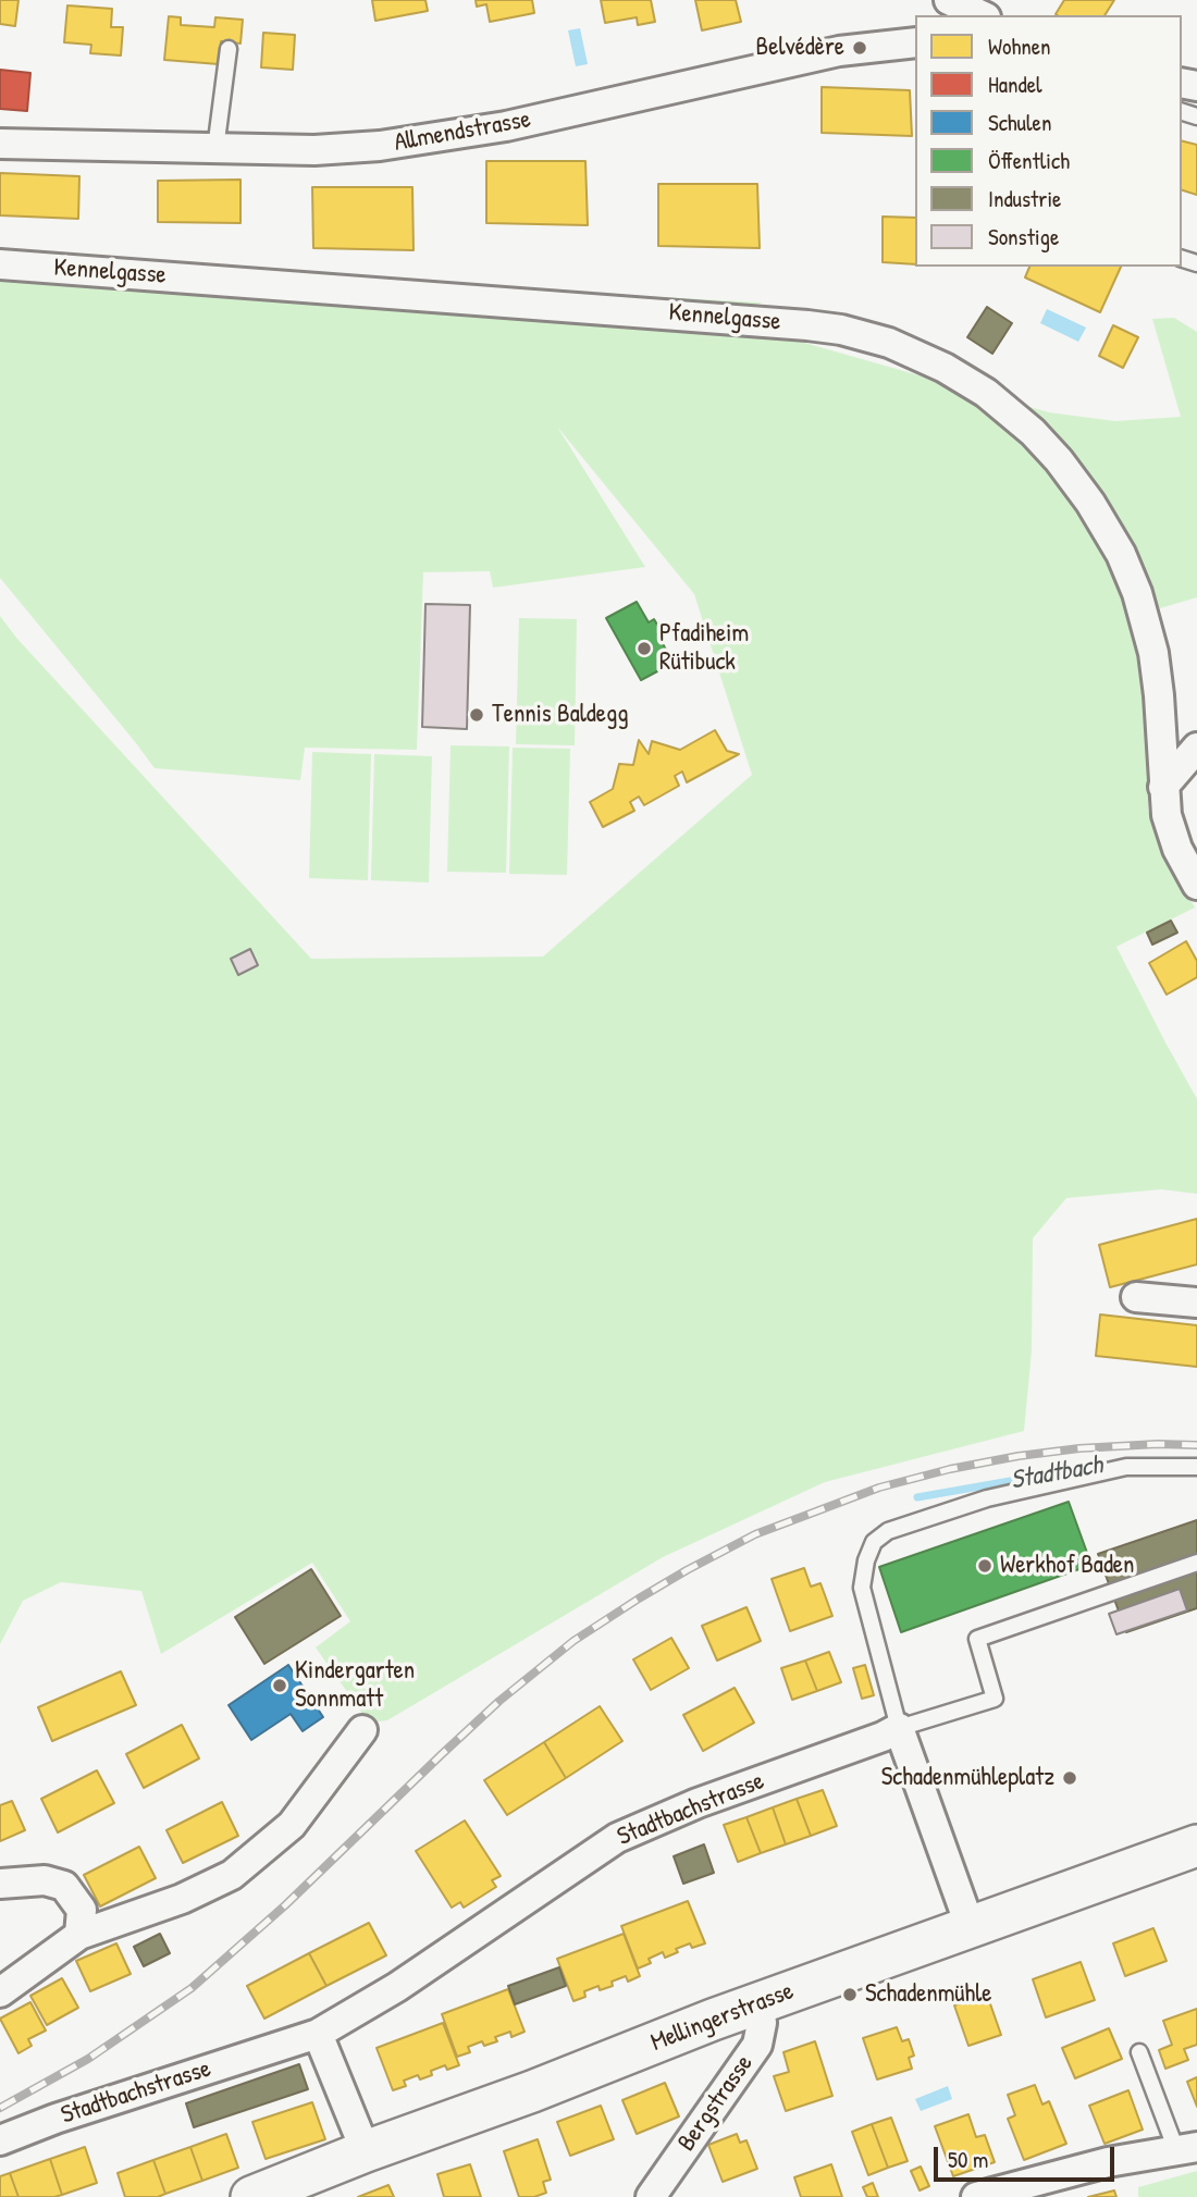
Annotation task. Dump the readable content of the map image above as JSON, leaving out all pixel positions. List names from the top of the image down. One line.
{"streets":{"main road":["Mellingerstrasse"],"street":["Allmendstrasse","Kennelgasse","Stadtbachstrasse","Bergstrasse"]},"crossings":[["Mellingerstrasse","Bergstrasse"]],"water":["Stadtbach"],"places":["Belvédère","Pfadiheim Rütibuck","Tennis Baldegg","Werkhof Baden","Kindergarten Sonnmatt","Schadenmühleplatz","Schadenmühle"],"legend":["Wohnen","Handel","Schulen","Öffentlich","Industrie","Sonstige"],"scale_bar":"50 m"}
